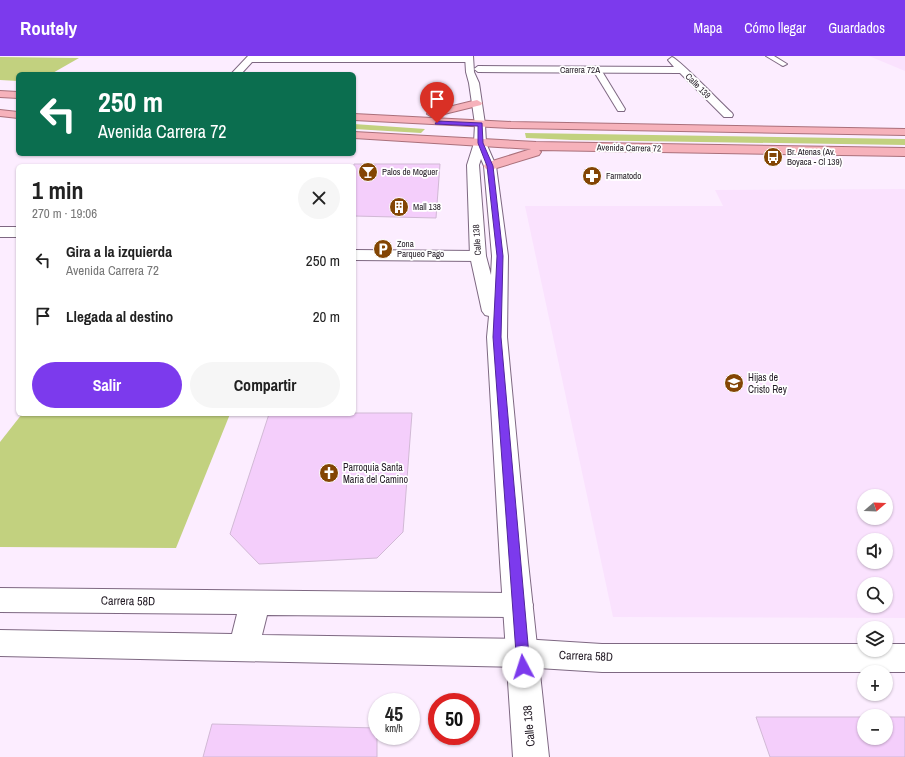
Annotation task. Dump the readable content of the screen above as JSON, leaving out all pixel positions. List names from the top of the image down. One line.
{"streets":{"highway":["Avenida Carrera 72"],"street":["Carrera 72A","Calle 139","Calle 138","Carrera 58D"]},"crossings":[["Carrera 72A","Calle 139"],["Carrera 72A","Calle 138"],["Avenida Carrera 72","Calle 138"],["Calle 138","Carrera 58D"]],"places":{"bus stop":["Br. Atenas (Av. Boyaca - Cl 139)"],"bar":["Palos de Moguer"],"pharmacy":["Farmatodo"],"building":["Mall 138"],"parking":["Zona Parqueo Pago"],"school or university":["Hijas de Cristo Rey"],"church":["Parroquia Santa Maria del Camino"]},"north":"right","page":{"header":"Routely","nav":["Mapa","Cómo llegar","Guardados"],"turn":["250 m","Avenida Carrera 72"],"heading":["1 min","270 m · 19:06"],"list":[{"name":"Gira a la izquierda","note":"Avenida Carrera 72","value":"250 m"},{"name":"Llegada al destino","value":"20 m"}],"buttons":["Salir","Compartir"],"map_buttons":["+","−"],"speed":"45 km/h","limit":"50"}}
